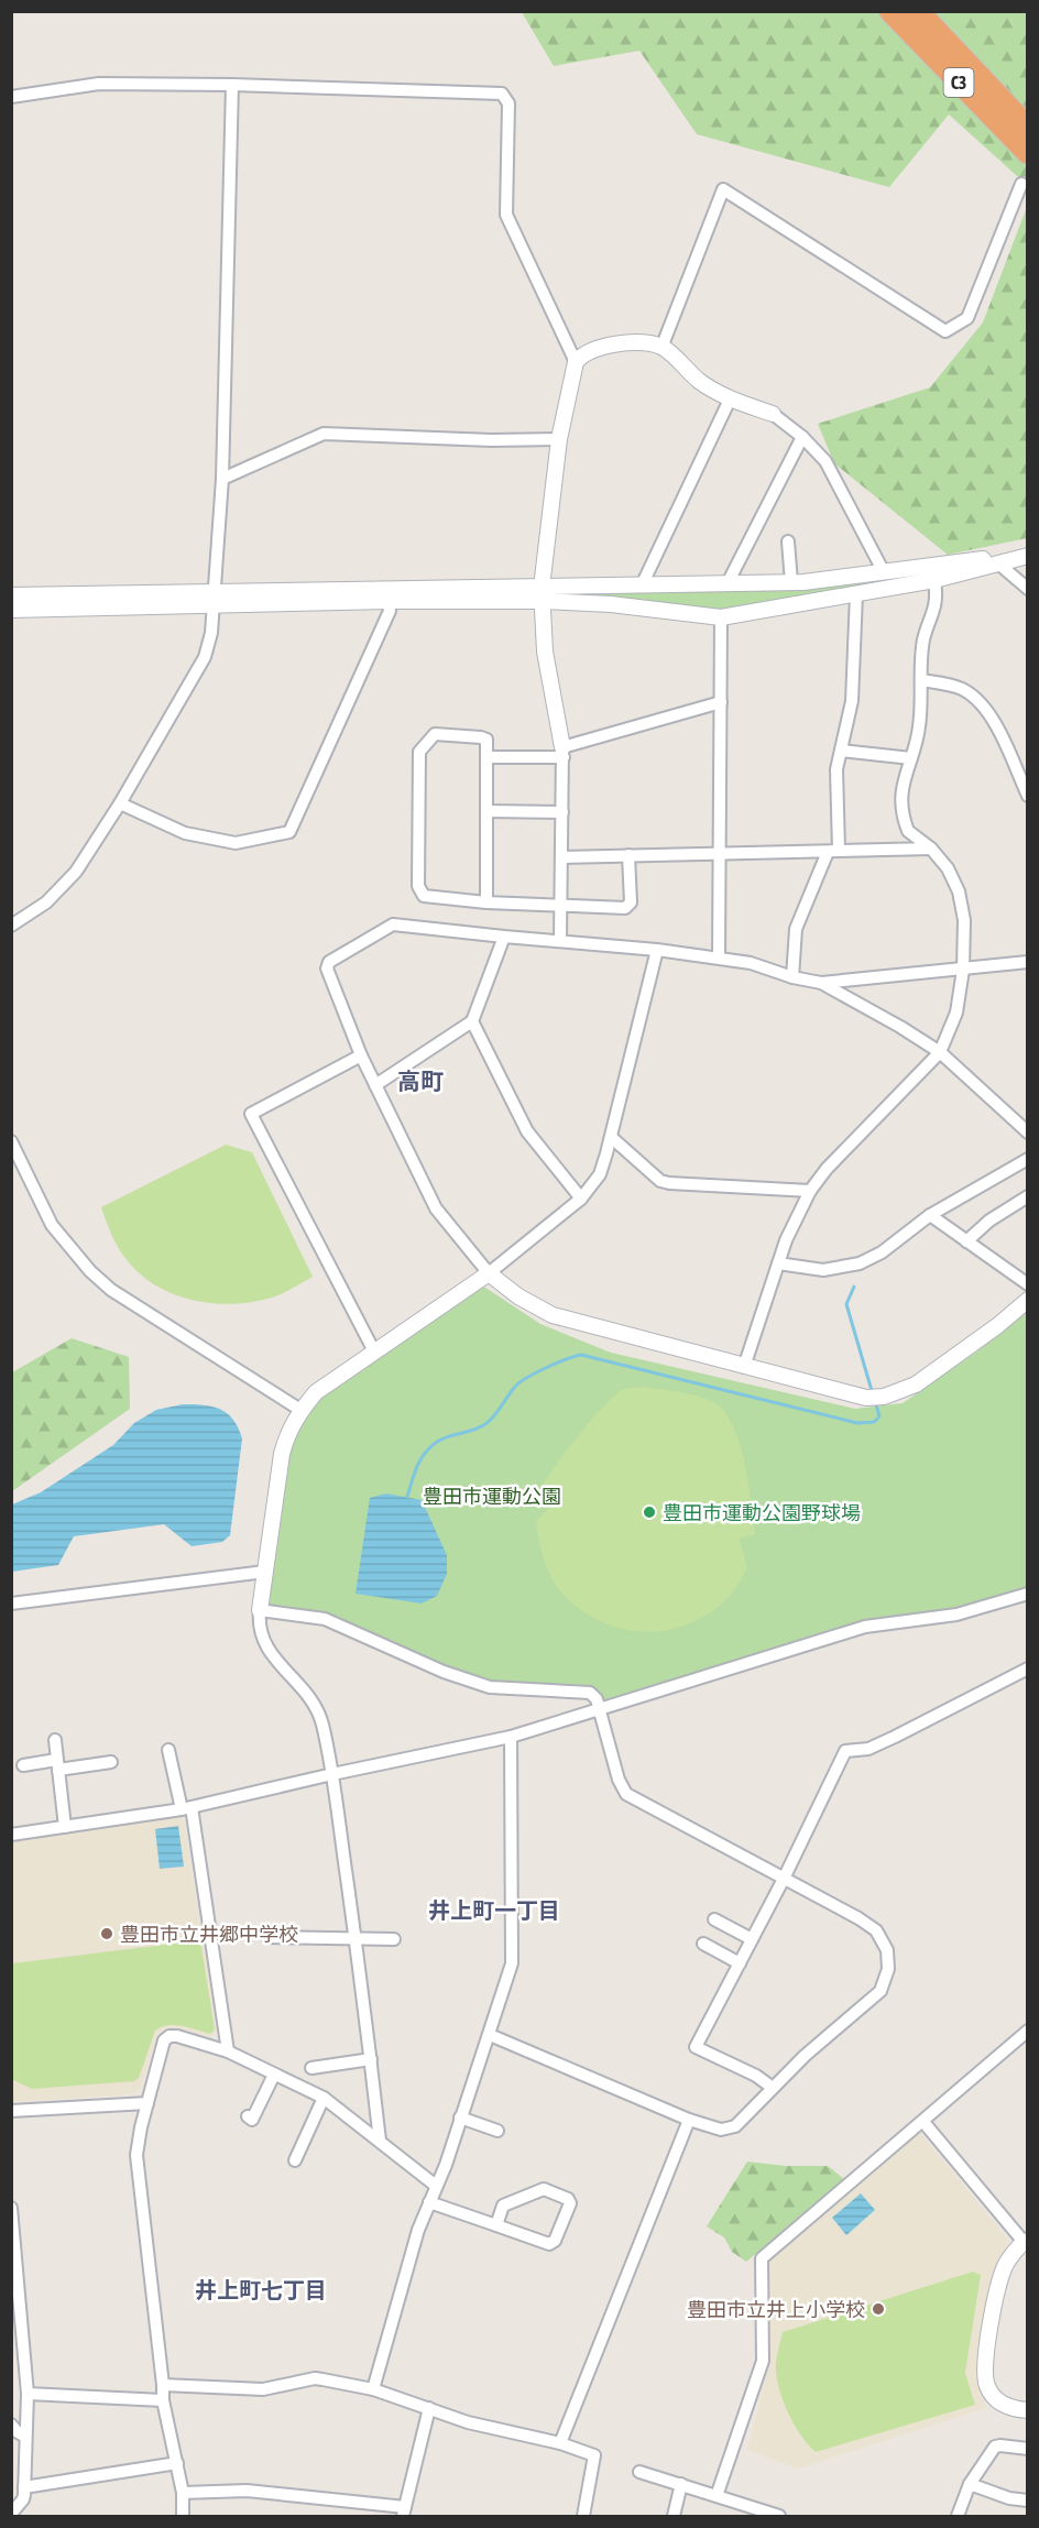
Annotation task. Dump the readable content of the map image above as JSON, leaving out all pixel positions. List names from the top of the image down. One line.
{"streets":{"highway":["C3"]},"districts":["高町","井上町一丁目","井上町七丁目"],"parks":["豊田市運動公園"],"places":["豊田市運動公園野球場","豊田市立井郷中学校","豊田市立井上小学校"]}
